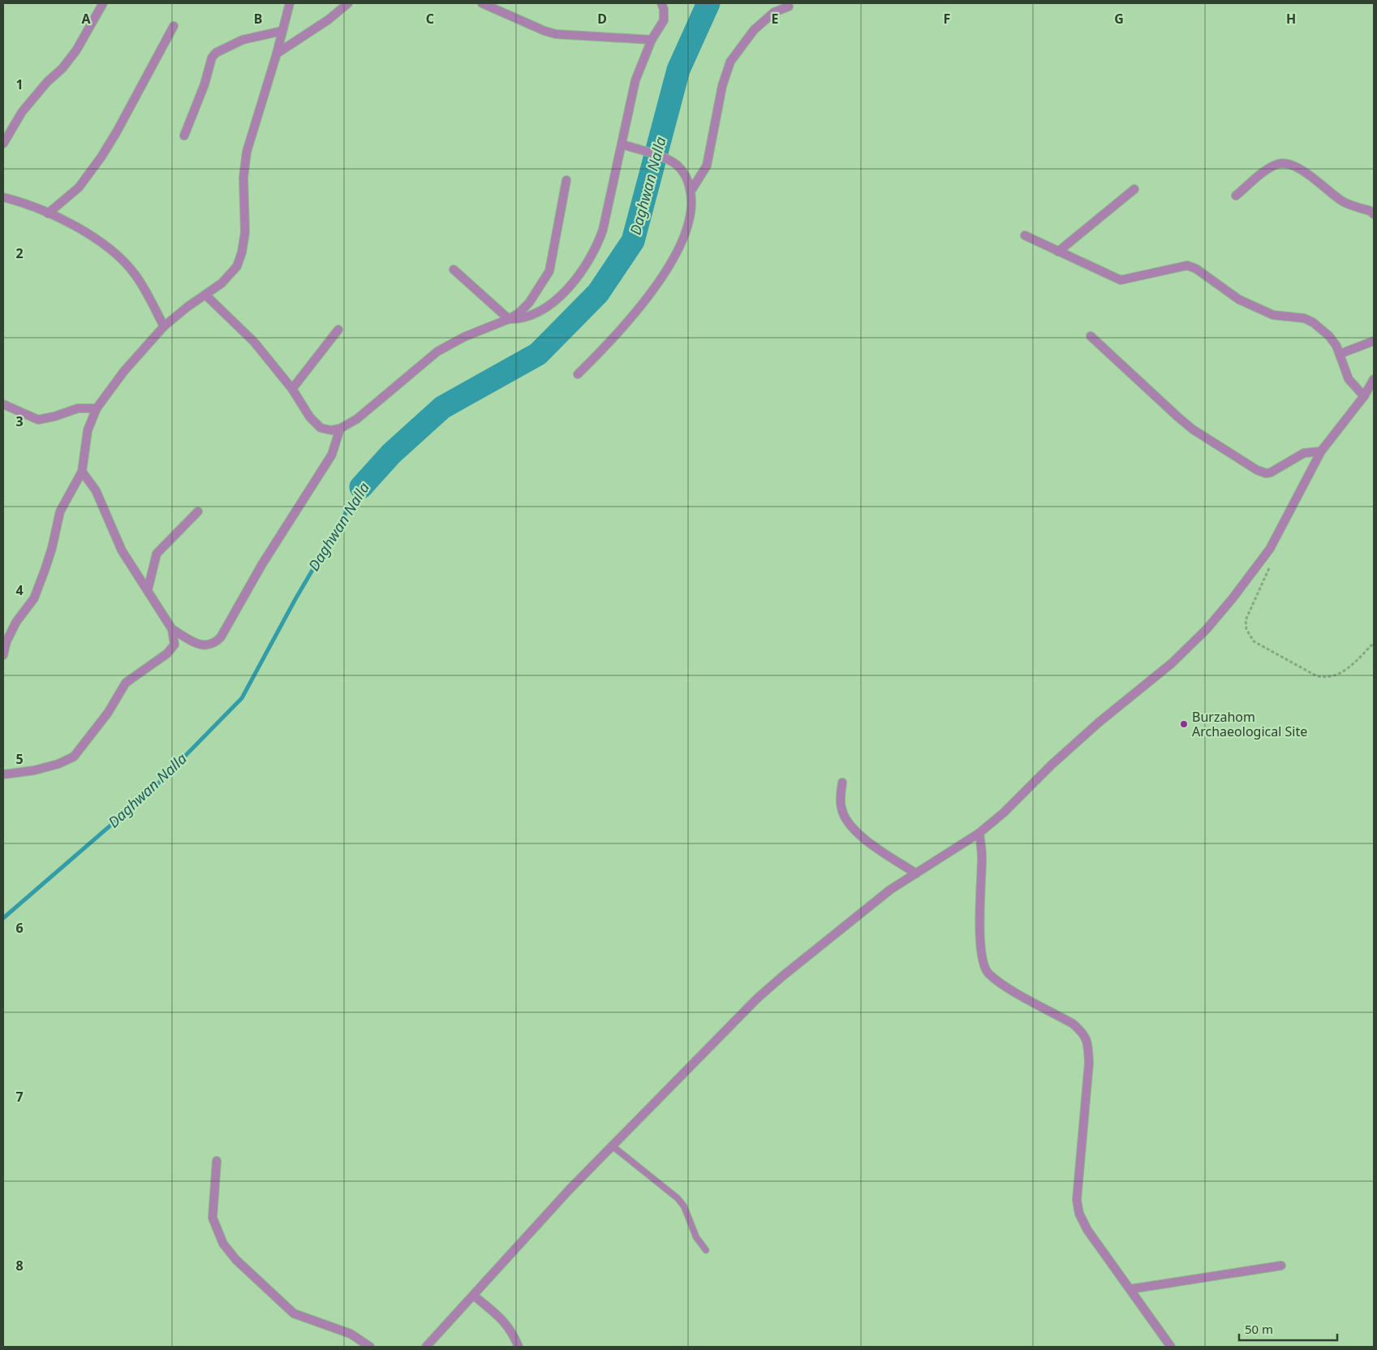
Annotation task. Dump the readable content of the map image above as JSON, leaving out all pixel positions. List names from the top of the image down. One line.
{"water":["Daghwan Nalla"],"places":["Burzahom Archaeological Site"],"scale_bar":"50 m","grid":{"columns":["A","B","C","D","E","F","G","H"],"rows":["1","2","3","4","5","6","7","8"]}}
